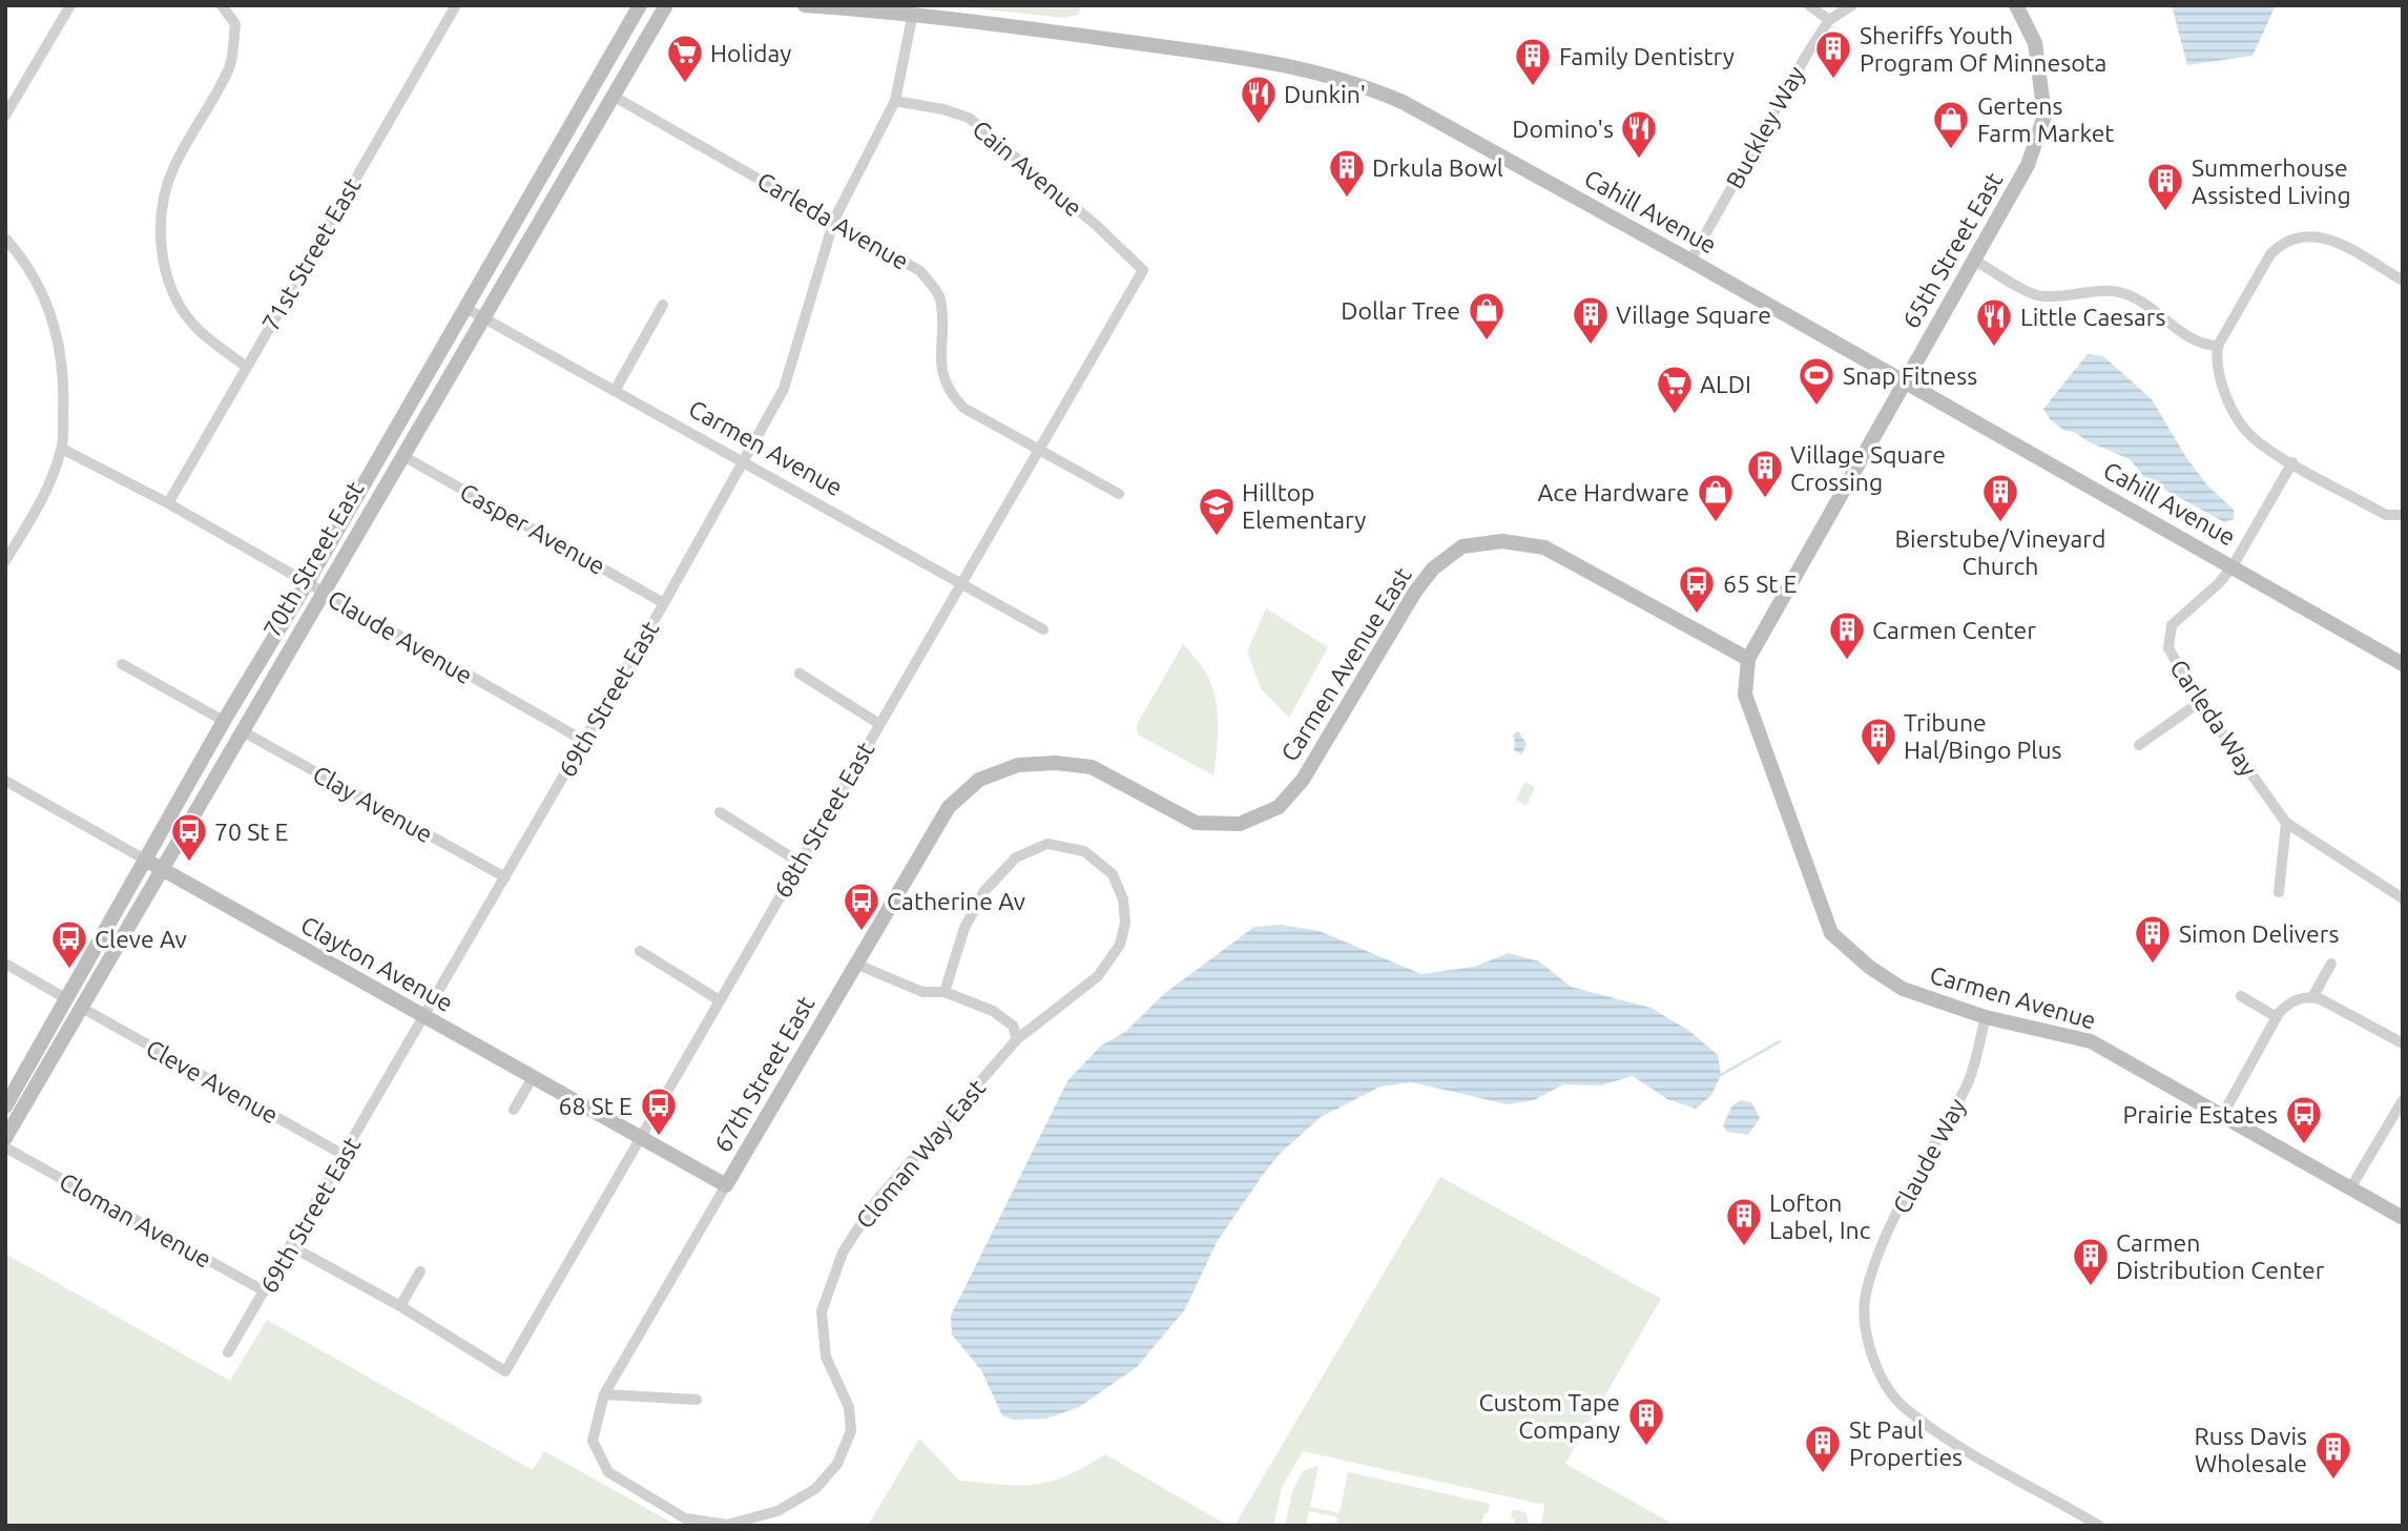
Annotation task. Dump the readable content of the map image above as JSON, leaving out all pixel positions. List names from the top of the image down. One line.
{"streets":{"street":["Buckley Way","Cain Avenue","Cahill Avenue","Carleda Avenue","65th Street East","71st Street East","Carmen Avenue","Casper Avenue","70th Street East","Claude Avenue","Carmen Avenue East","69th Street East","Carleda Way","Clay Avenue","68th Street East","Clayton Avenue","67th Street East","Cleve Avenue","Cloman Way East","Claude Way","Cloman Avenue"]},"crossings":[["Buckley Way","Cahill Avenue"],["Cain Avenue","69th Street East"],["Cain Avenue","68th Street East"],["Cahill Avenue","65th Street East"],["Cahill Avenue","69th Street East"],["Cahill Avenue","Carleda Way"],["Carleda Avenue","70th Street East"],["Carleda Avenue","69th Street East"],["Carleda Avenue","68th Street East"],["65th Street East","Carmen Avenue"],["65th Street East","Carmen Avenue East"],["71st Street East","Claude Avenue"],["Carmen Avenue","70th Street East"],["Carmen Avenue","Carmen Avenue East"],["Carmen Avenue","69th Street East"],["Carmen Avenue","68th Street East"],["Carmen Avenue","Claude Way"],["Casper Avenue","70th Street East"],["Casper Avenue","69th Street East"],["70th Street East","Claude Avenue"],["70th Street East","Clay Avenue"],["70th Street East","Clayton Avenue"],["70th Street East","Cleve Avenue"],["Claude Avenue","69th Street East"],["Carmen Avenue East","67th Street East"],["69th Street East","Clay Avenue"],["69th Street East","Clayton Avenue"],["69th Street East","Cleve Avenue"],["69th Street East","Cloman Avenue"],["68th Street East","Clayton Avenue"],["Clayton Avenue","67th Street East"],["67th Street East","Cloman Way East"]],"places":{"building":["Sheriffs Youth Program Of Minnesota","Family Dentistry","Drkula Bowl","Summerhouse Assisted Living","Village Square","Village Square Crossing","Bierstube/Vineyard Church","Carmen Center","Tribune Hal/Bingo Plus","Simon Delivers","Lofton Label, Inc","Carmen Distribution Center","Custom Tape Company","St Paul Properties","Russ Davis Wholesale"],"supermarket":["Holiday","ALDI"],"restaurant":["Dunkin'","Domino's","Little Caesars"],"shop":["Gertens Farm Market","Dollar Tree","Ace Hardware"],"sports":["Snap Fitness"],"school or university":["Hilltop Elementary"],"bus stop":["65 St E","70 St E","Catherine Av","Cleve Av","68 St E","Prairie Estates"]}}
